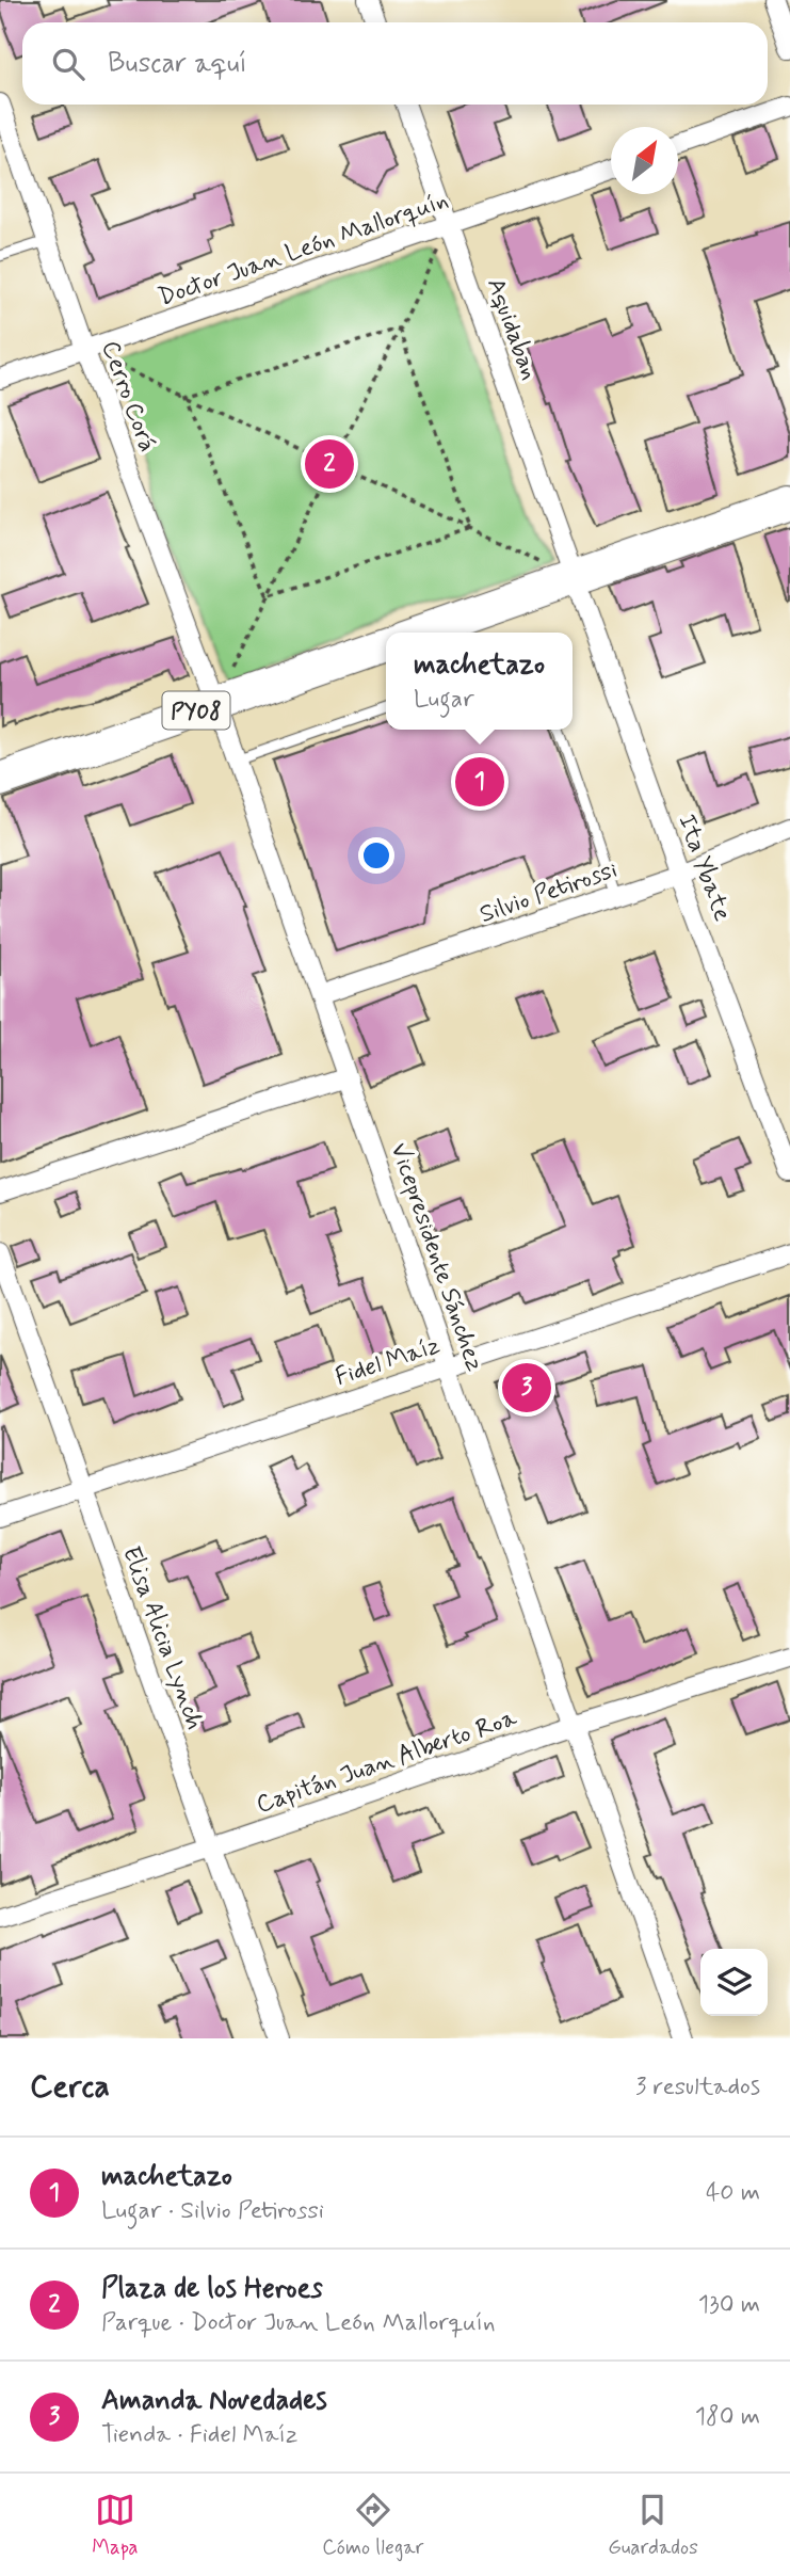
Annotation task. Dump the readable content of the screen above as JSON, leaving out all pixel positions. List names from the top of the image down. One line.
{"streets":{"highway":["PY08"],"street":["Doctor Juan León Mallorquín","Aquidaban","Cerro Corá","Ita Ybate","Silvio Petirossi","Vicepresidente Sánchez","Fidel Maíz","Elisa Alicia Lynch","Capitán Juan Alberto Roa"]},"crossings":[["Doctor Juan León Mallorquín","Aquidaban"],["Doctor Juan León Mallorquín","Cerro Corá"],["Aquidaban","Ita Ybate"],["Cerro Corá","PY08"],["Cerro Corá","Vicepresidente Sánchez"],["PY08","Vicepresidente Sánchez"],["Ita Ybate","Silvio Petirossi"],["Silvio Petirossi","Vicepresidente Sánchez"],["Vicepresidente Sánchez","Fidel Maíz"],["Vicepresidente Sánchez","Capitán Juan Alberto Roa"],["Fidel Maíz","Elisa Alicia Lynch"],["Elisa Alicia Lynch","Capitán Juan Alberto Roa"]],"north":"top right","page":{"search":"Buscar aquí","pins":["2","1","3"],"popup":["machetazo","Lugar"],"heading":["Cerca","3 resultados"],"list":[{"mark":"1","name":"machetazo","note":"Lugar · Silvio Petirossi","value":"40 m"},{"mark":"2","name":"Plaza de los Heroes","note":"Parque · Doctor Juan León Mallorquín","value":"130 m"},{"mark":"3","name":"Amanda Novedades","note":"Tienda · Fidel Maíz","value":"180 m"}],"nav":["Mapa","Cómo llegar","Guardados"]}}
